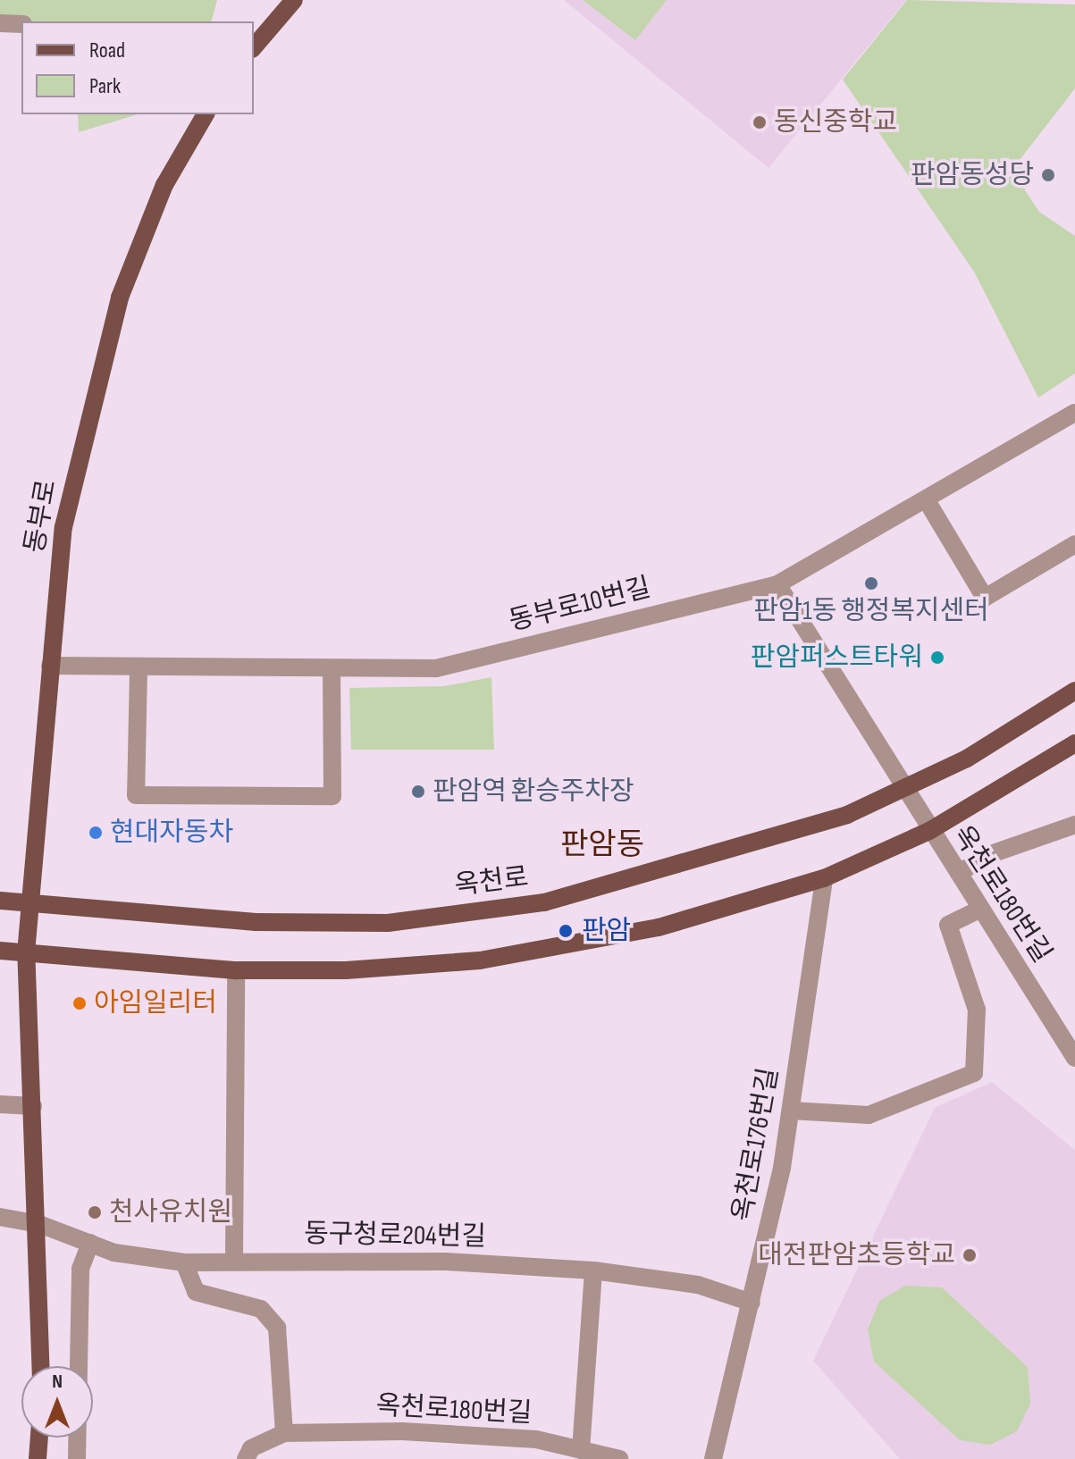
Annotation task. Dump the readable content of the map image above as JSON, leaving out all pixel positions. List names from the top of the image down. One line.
{"streets":{"main road":["동부로","옥천로"],"street":["동부로10번길","옥천로180번길","옥천로176번길","동구청로204번길"]},"crossings":[["동부로","동부로10번길"],["동부로","옥천로"],["동부로","동구청로204번길"],["동부로10번길","옥천로180번길"],["옥천로","옥천로180번길"],["옥천로176번길","동구청로204번길"]],"districts":["판암동"],"places":["동신중학교","판암동성당","판암1동 행정복지센터","판암퍼스트타워","판암역 환승주차장","현대자동차","판암","아임일리터","천사유치원","대전판암초등학교"],"legend":["Road","Park"],"north":"top"}
